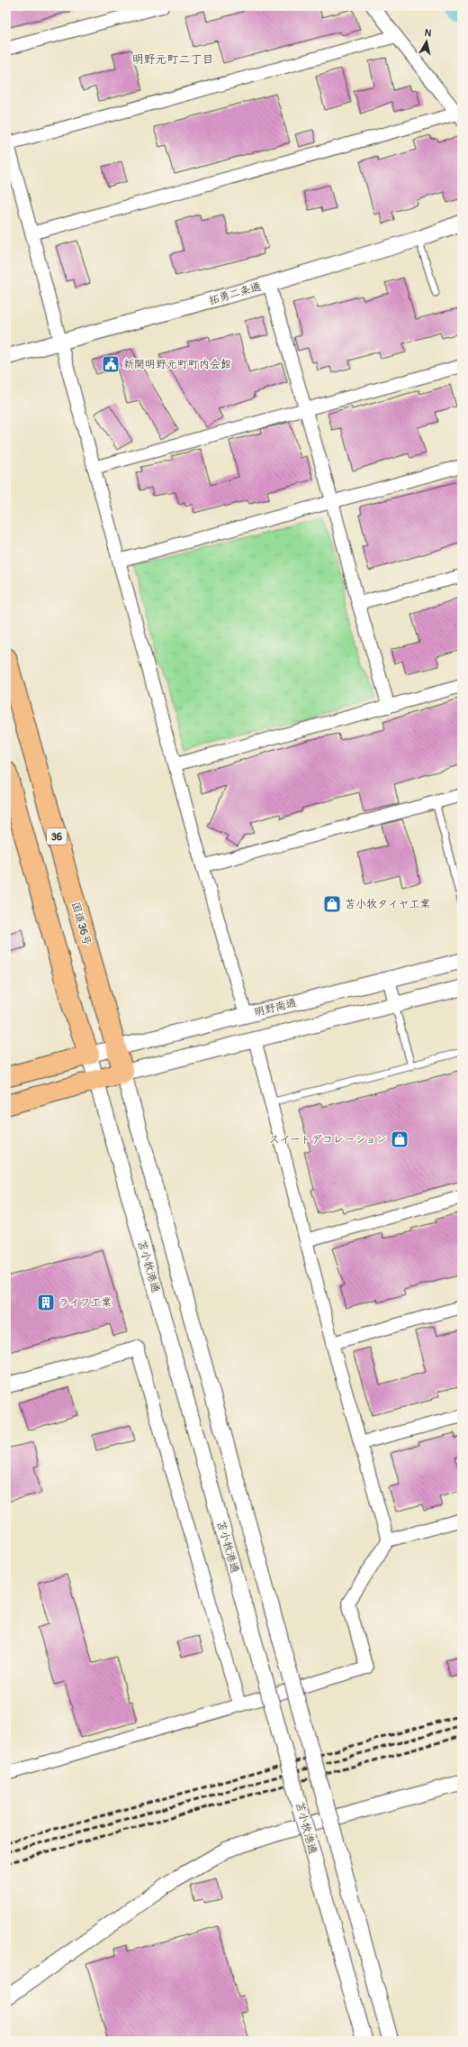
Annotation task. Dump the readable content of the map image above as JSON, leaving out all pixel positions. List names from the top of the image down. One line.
{"streets":{"highway":["36","国道36号"],"street":["拓勇二条通","明野南通","苫小牧港通"]},"crossings":[["国道36号","明野南通"],["明野南通","苫小牧港通"]],"districts":["明野元町二丁目"],"places":{"public building":["新開明野元町町内会館"],"shop":["苫小牧タイヤ工業","スイートデコレーション"],"building":["ライフ工業"]},"north":"top"}
